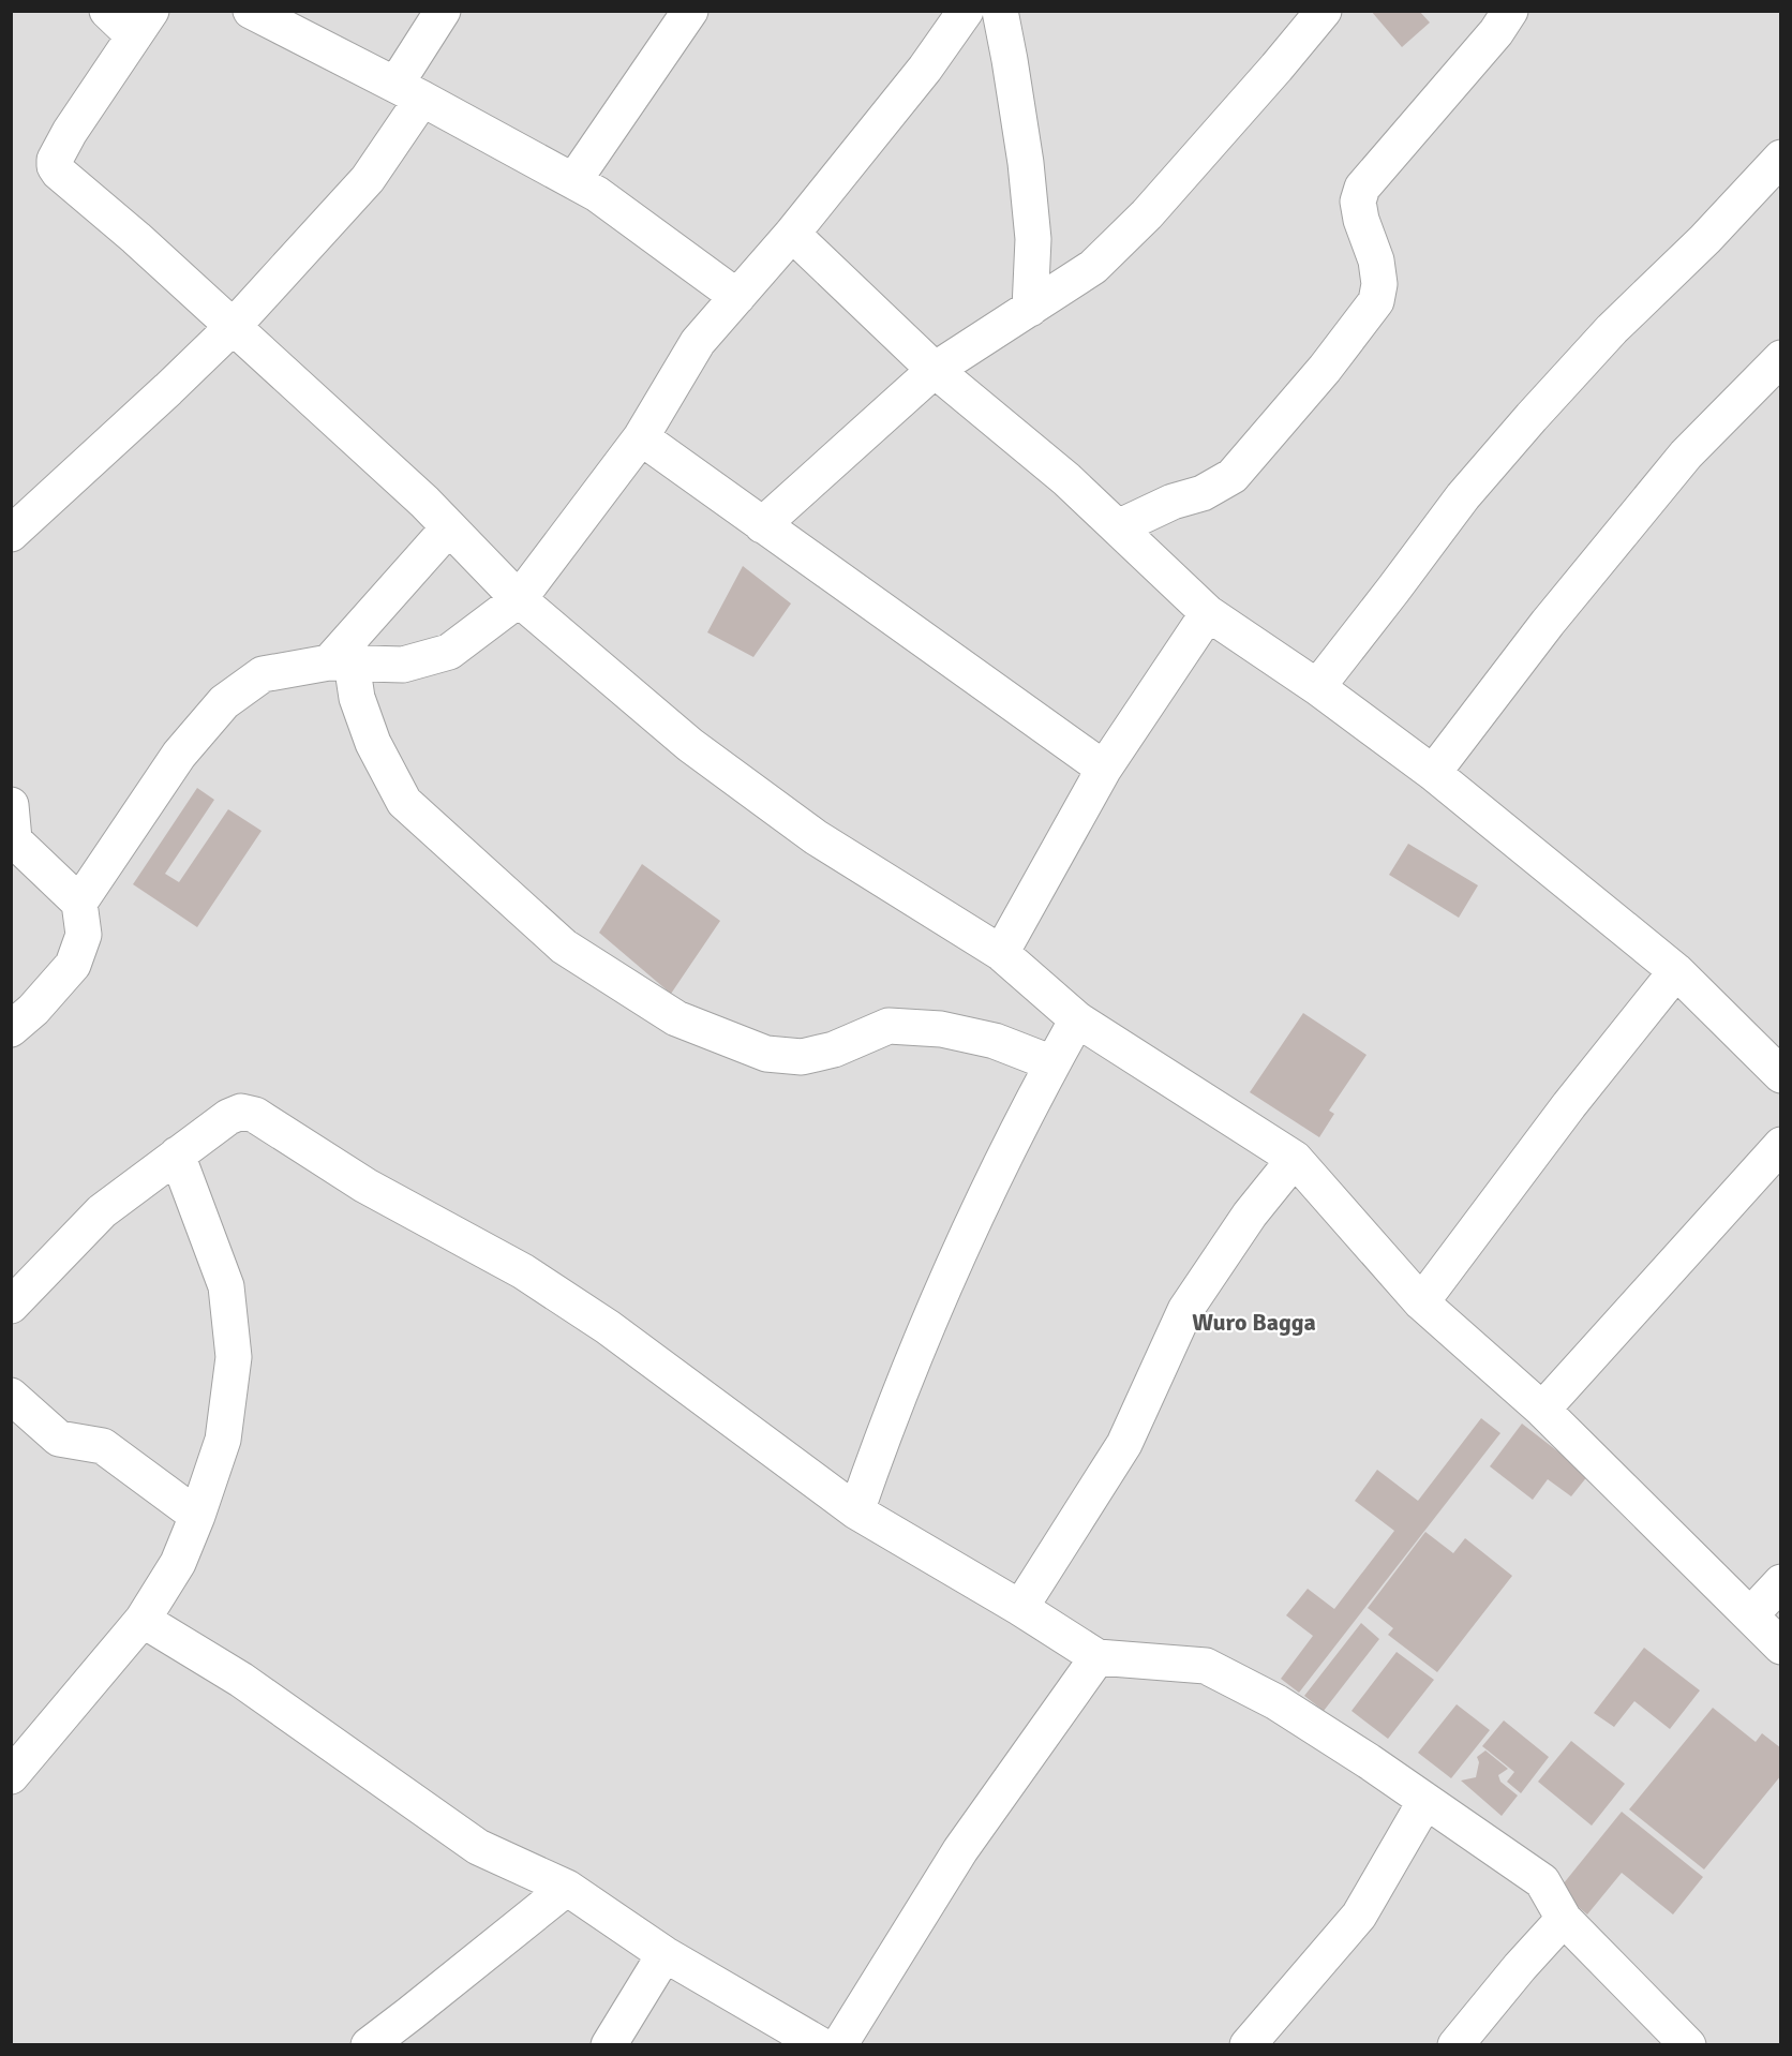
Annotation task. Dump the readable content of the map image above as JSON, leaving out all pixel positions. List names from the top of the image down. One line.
{"districts":["Wuro Bagga"]}
